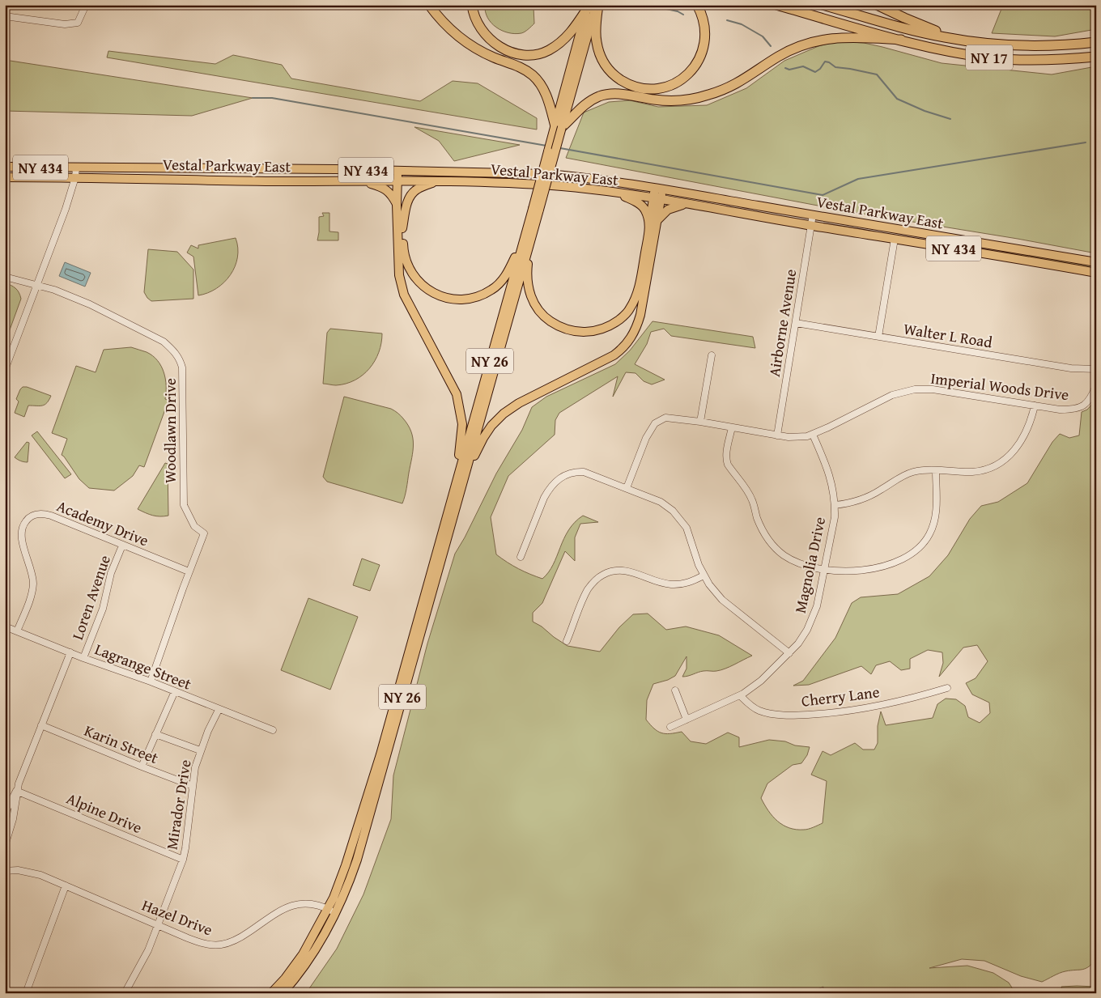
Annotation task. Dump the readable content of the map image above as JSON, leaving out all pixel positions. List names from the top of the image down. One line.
{"streets":{"highway":["NY 17"],"main road":["Vestal Parkway East","NY 434","NY 26"],"street":["Airborne Avenue","Walter L Road","Imperial Woods Drive","Woodlawn Drive","Academy Drive","Magnolia Drive","Loren Avenue","Lagrange Street","Cherry Lane","Karin Street","Mirador Drive","Alpine Drive","Hazel Drive"]},"crossings":[["Vestal Parkway East","Airborne Avenue"],["Airborne Avenue","Walter L Road"],["Airborne Avenue","Imperial Woods Drive"],["NY 26","Hazel Drive"],["Imperial Woods Drive","Magnolia Drive"],["Woodlawn Drive","Academy Drive"],["Woodlawn Drive","Lagrange Street"],["Academy Drive","Loren Avenue"],["Academy Drive","Lagrange Street"],["Magnolia Drive","Cherry Lane"],["Loren Avenue","Lagrange Street"],["Lagrange Street","Mirador Drive"],["Karin Street","Mirador Drive"],["Mirador Drive","Alpine Drive"],["Mirador Drive","Hazel Drive"]]}
